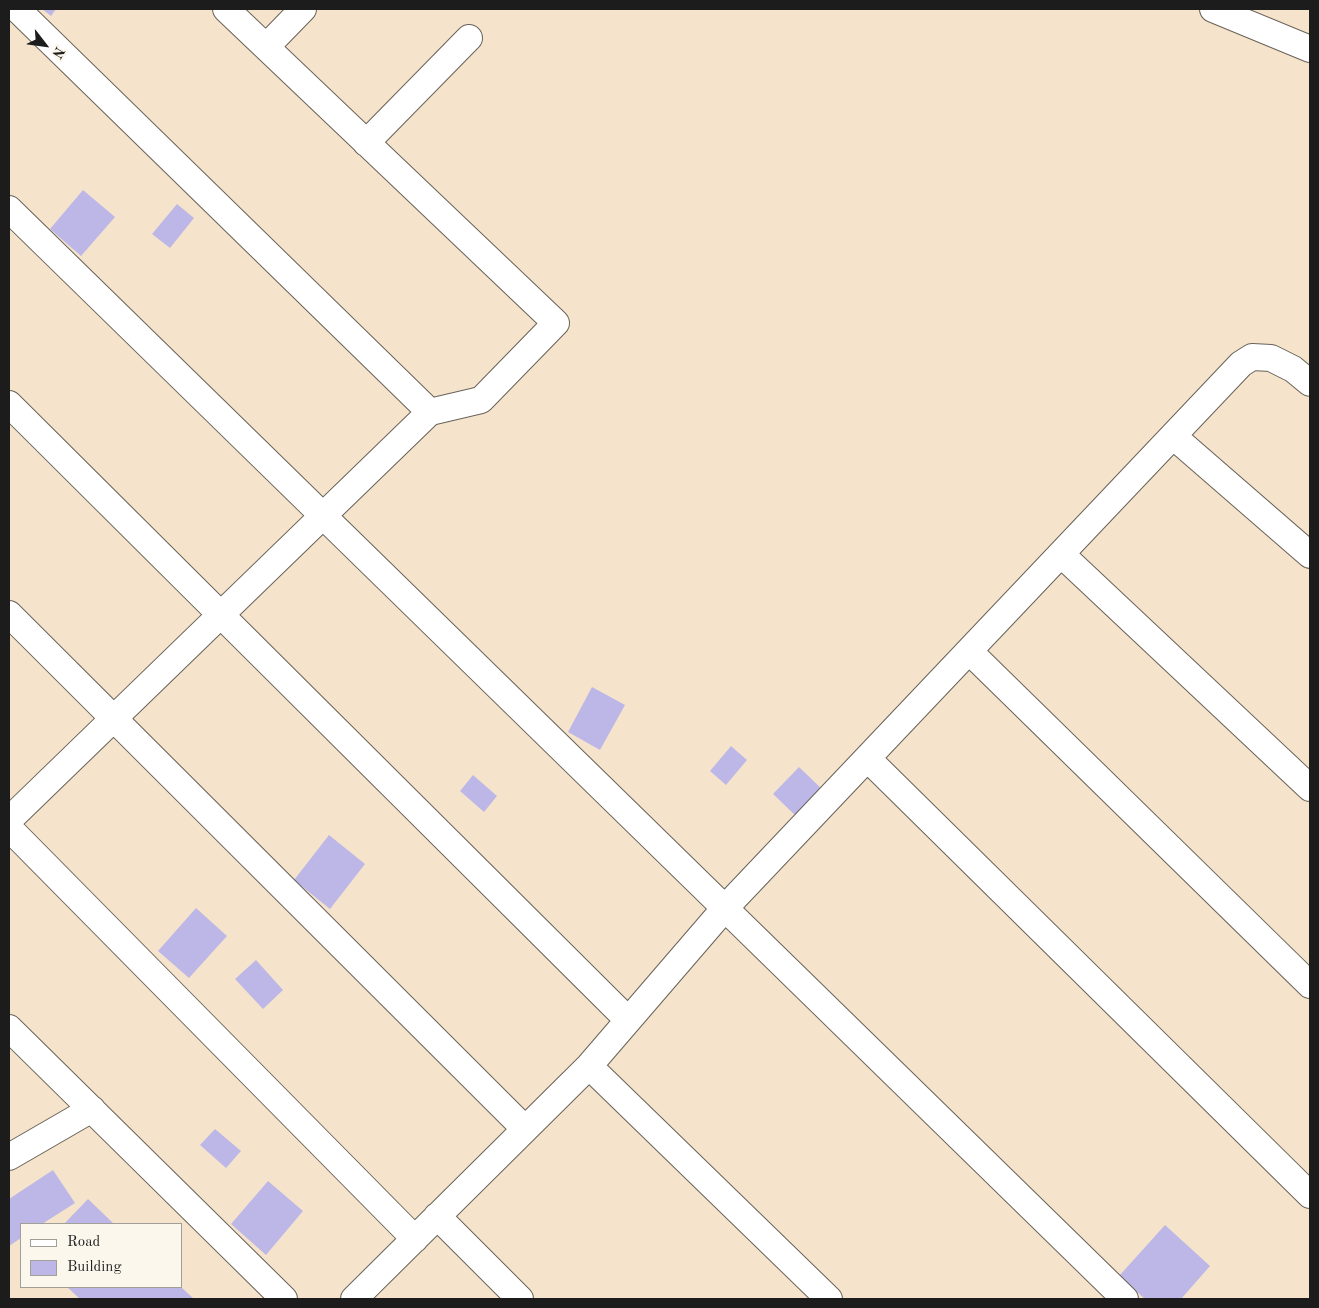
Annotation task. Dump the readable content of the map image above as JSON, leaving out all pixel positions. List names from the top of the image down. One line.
{"legend":["Road","Building"],"north":"bottom right"}
